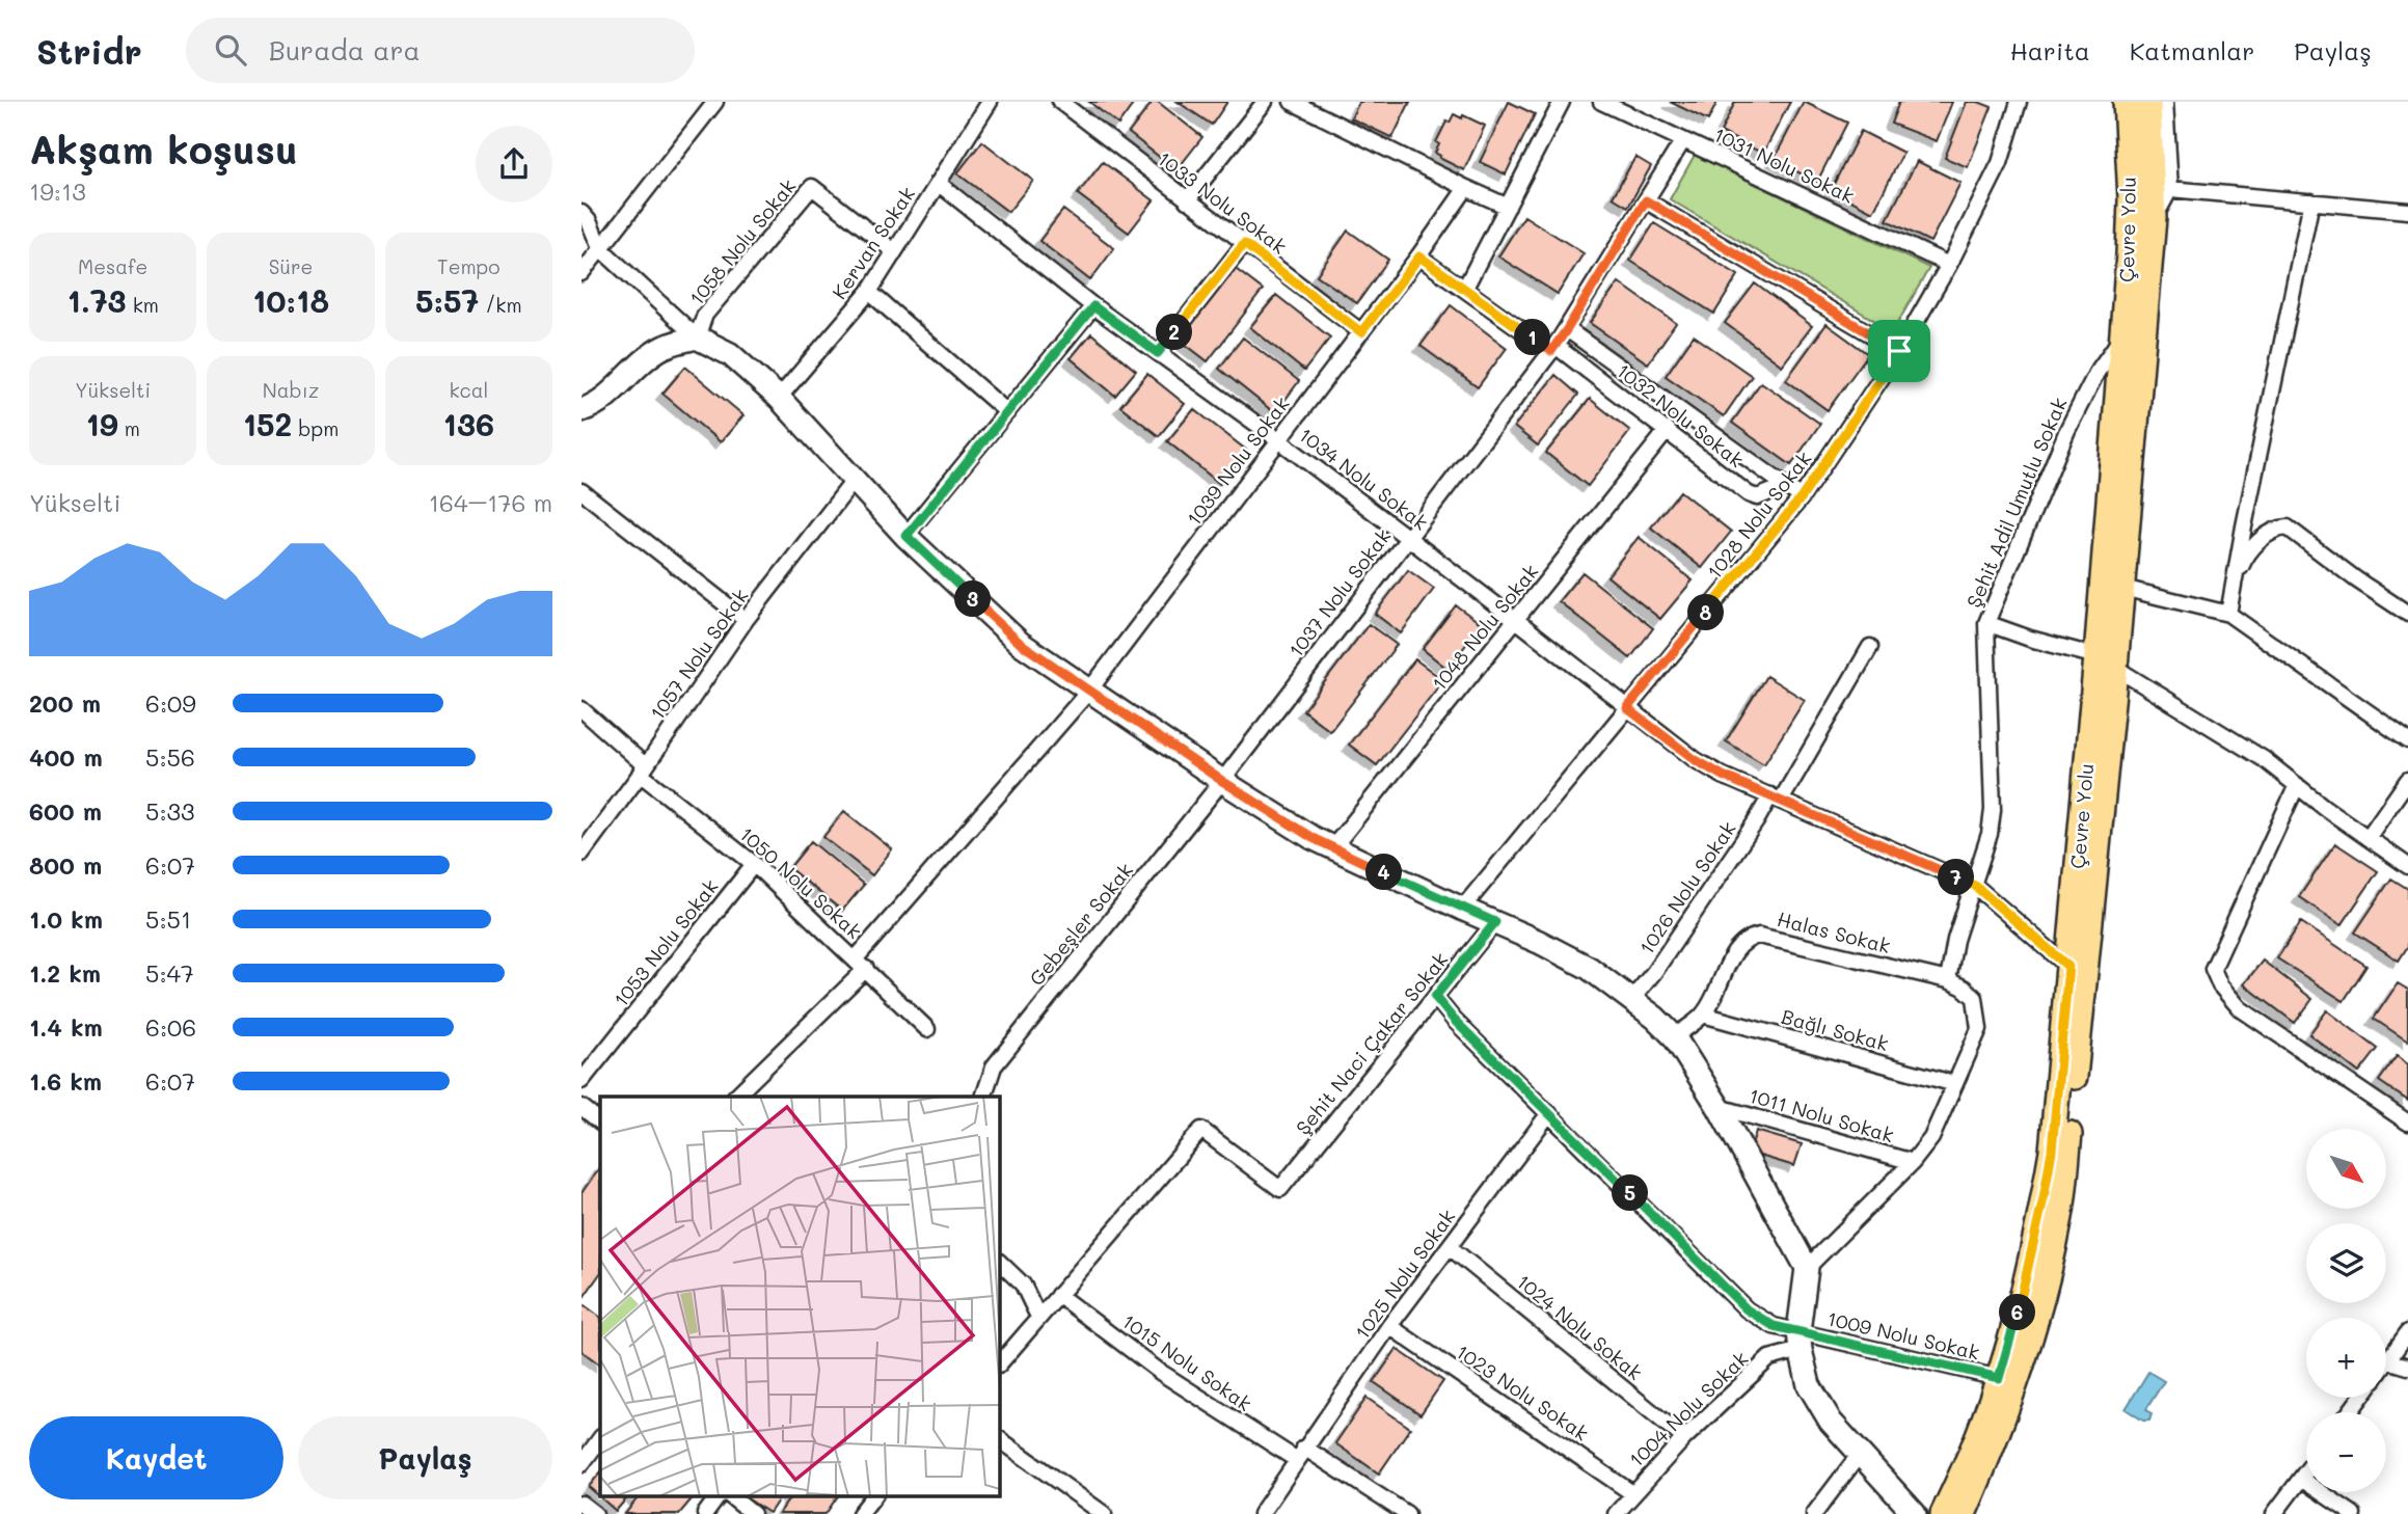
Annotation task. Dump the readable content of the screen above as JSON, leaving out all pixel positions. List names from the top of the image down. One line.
{"streets":{"main road":["Çevre Yolu"],"street":["1031 Nolu Sokak","1033 Nolu Sokak","1058 Nolu Sokak","Kervan Sokak","1032 Nolu Sokak","1039 Nolu Sokak","1034 Nolu Sokak","Şehit Adil Umutlu Sokak","1028 Nolu Sokak","1037 Nolu Sokak","1048 Nolu Sokak","1057 Nolu Sokak","1050 Nolu Sokak","1026 Nolu Sokak","Gebeşler Sokak","Halas Sokak","1053 Nolu Sokak","Bağlı Sokak","Şehit Naci Çakar Sokak","1011 Nolu Sokak","1025 Nolu Sokak","1024 Nolu Sokak","1009 Nolu Sokak","1015 Nolu Sokak","1023 Nolu Sokak","1004 Nolu Sokak"]},"crossings":[["1031 Nolu Sokak","1028 Nolu Sokak"],["1031 Nolu Sokak","1037 Nolu Sokak"],["1033 Nolu Sokak","1039 Nolu Sokak"],["Çevre Yolu","1034 Nolu Sokak"],["Çevre Yolu","Şehit Adil Umutlu Sokak"],["Çevre Yolu","1009 Nolu Sokak"],["1058 Nolu Sokak","Kervan Sokak"],["Kervan Sokak","1034 Nolu Sokak"],["1032 Nolu Sokak","1039 Nolu Sokak"],["1032 Nolu Sokak","1037 Nolu Sokak"],["1032 Nolu Sokak","1048 Nolu Sokak"],["1039 Nolu Sokak","1034 Nolu Sokak"],["1039 Nolu Sokak","1050 Nolu Sokak"],["1034 Nolu Sokak","Şehit Adil Umutlu Sokak"],["1034 Nolu Sokak","1028 Nolu Sokak"],["1034 Nolu Sokak","1037 Nolu Sokak"],["1034 Nolu Sokak","1048 Nolu Sokak"],["1034 Nolu Sokak","1026 Nolu Sokak"],["Şehit Adil Umutlu Sokak","Halas Sokak"],["1037 Nolu Sokak","Gebeşler Sokak"],["1057 Nolu Sokak","1050 Nolu Sokak"],["1050 Nolu Sokak","1053 Nolu Sokak"],["Halas Sokak","Bağlı Sokak"],["Şehit Naci Çakar Sokak","1009 Nolu Sokak"],["Şehit Naci Çakar Sokak","1015 Nolu Sokak"],["1025 Nolu Sokak","1024 Nolu Sokak"],["1025 Nolu Sokak","1009 Nolu Sokak"],["1025 Nolu Sokak","1015 Nolu Sokak"],["1025 Nolu Sokak","1023 Nolu Sokak"],["1024 Nolu Sokak","1004 Nolu Sokak"],["1009 Nolu Sokak","1004 Nolu Sokak"],["1023 Nolu Sokak","1004 Nolu Sokak"]],"north":"bottom right","page":{"header":"Stridr","search":"Burada ara","nav":["Harita","Katmanlar","Paylaş"],"heading":["Akşam koşusu","19:13"],"stats":[["Mesafe","1.73 km"],["Süre","10:18"],["Tempo","5:57 /km"],["Yükselti","19 m"],["Nabız","152 bpm"],["kcal","136"]],"pins":["2","1","3","8","4","7","5","6"],"chart":["Yükselti","164–176 m"],"list":[{"name":"200 m","note":"6:09"},{"name":"400 m","note":"5:56"},{"name":"600 m","note":"5:33"},{"name":"800 m","note":"6:07"},{"name":"1.0 km","note":"5:51"},{"name":"1.2 km","note":"5:47"},{"name":"1.4 km","note":"6:06"},{"name":"1.6 km","note":"6:07"}],"map_buttons":["+","−"],"buttons":["Kaydet","Paylaş"]}}
